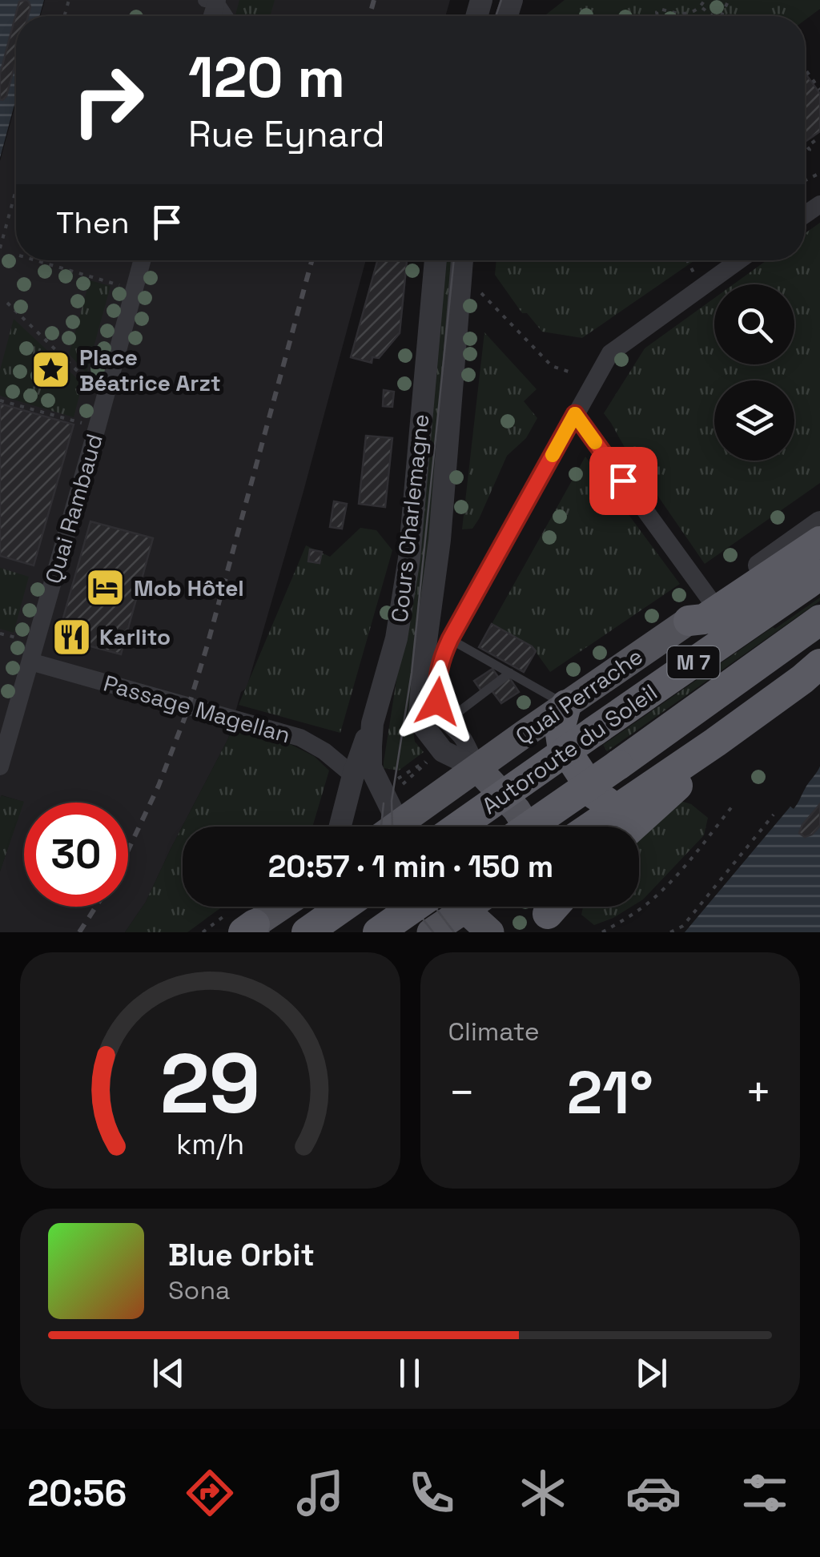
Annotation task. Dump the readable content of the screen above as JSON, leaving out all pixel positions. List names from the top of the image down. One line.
{"streets":{"highway":["M 7","Autoroute du Soleil"],"main road":["Quai Perrache"],"street":["Quai Rambaud","Cours Charlemagne","Passage Magellan"]},"crossings":[["Quai Rambaud","Passage Magellan"],["Cours Charlemagne","Quai Perrache"]],"places":{"place":["Place Béatrice Arzt"],"hotel":["Mob Hôtel"],"restaurant":["Karlito"]},"page":{"turn":["120 m","Rue Eynard"],"then":"Then","limit":"30","trip":"20:57 · 1 min · 150 m","tile":"Climate","heat":["−","21°","+"],"song":["Blue Orbit","Sona"],"tabs":"20:56","gauge":["29","km/h"]}}
